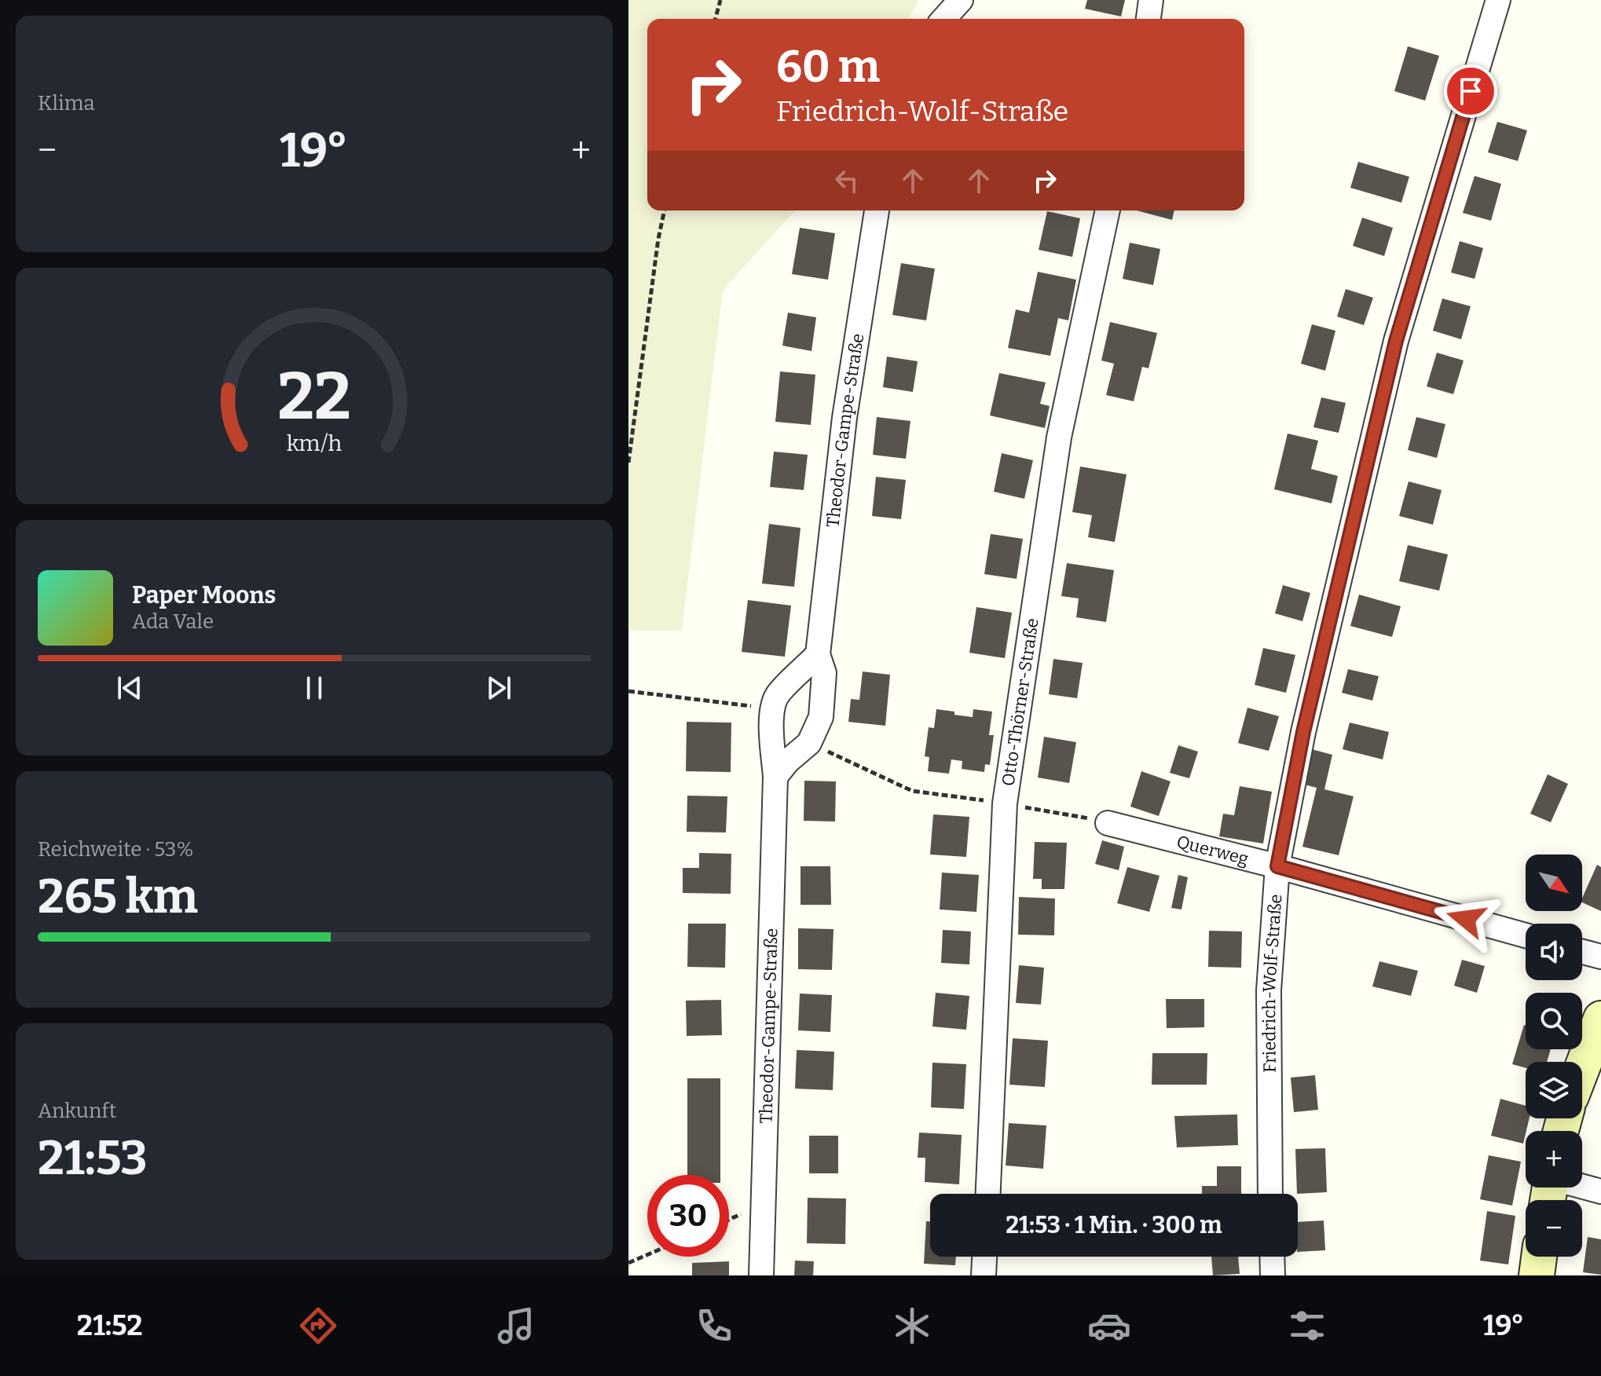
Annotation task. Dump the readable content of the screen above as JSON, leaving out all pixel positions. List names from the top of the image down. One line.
{"streets":{"street":["Theodor-Gampe-Straße","Otto-Thörner-Straße","Querweg","Friedrich-Wolf-Straße"]},"crossings":[["Querweg","Friedrich-Wolf-Straße"]],"north":"bottom right","page":{"tile":["Klima",["Reichweite · 53%","265 km"],["Ankunft","21:53"]],"turn":["60 m","Friedrich-Wolf-Straße"],"heat":["−","19°","+"],"song":["Paper Moons","Ada Vale"],"map_buttons":["+","−"],"limit":"30","trip":"21:53 · 1 Min. · 300 m","tabs":["21:52","19°"],"gauge":["22","km/h"]}}
